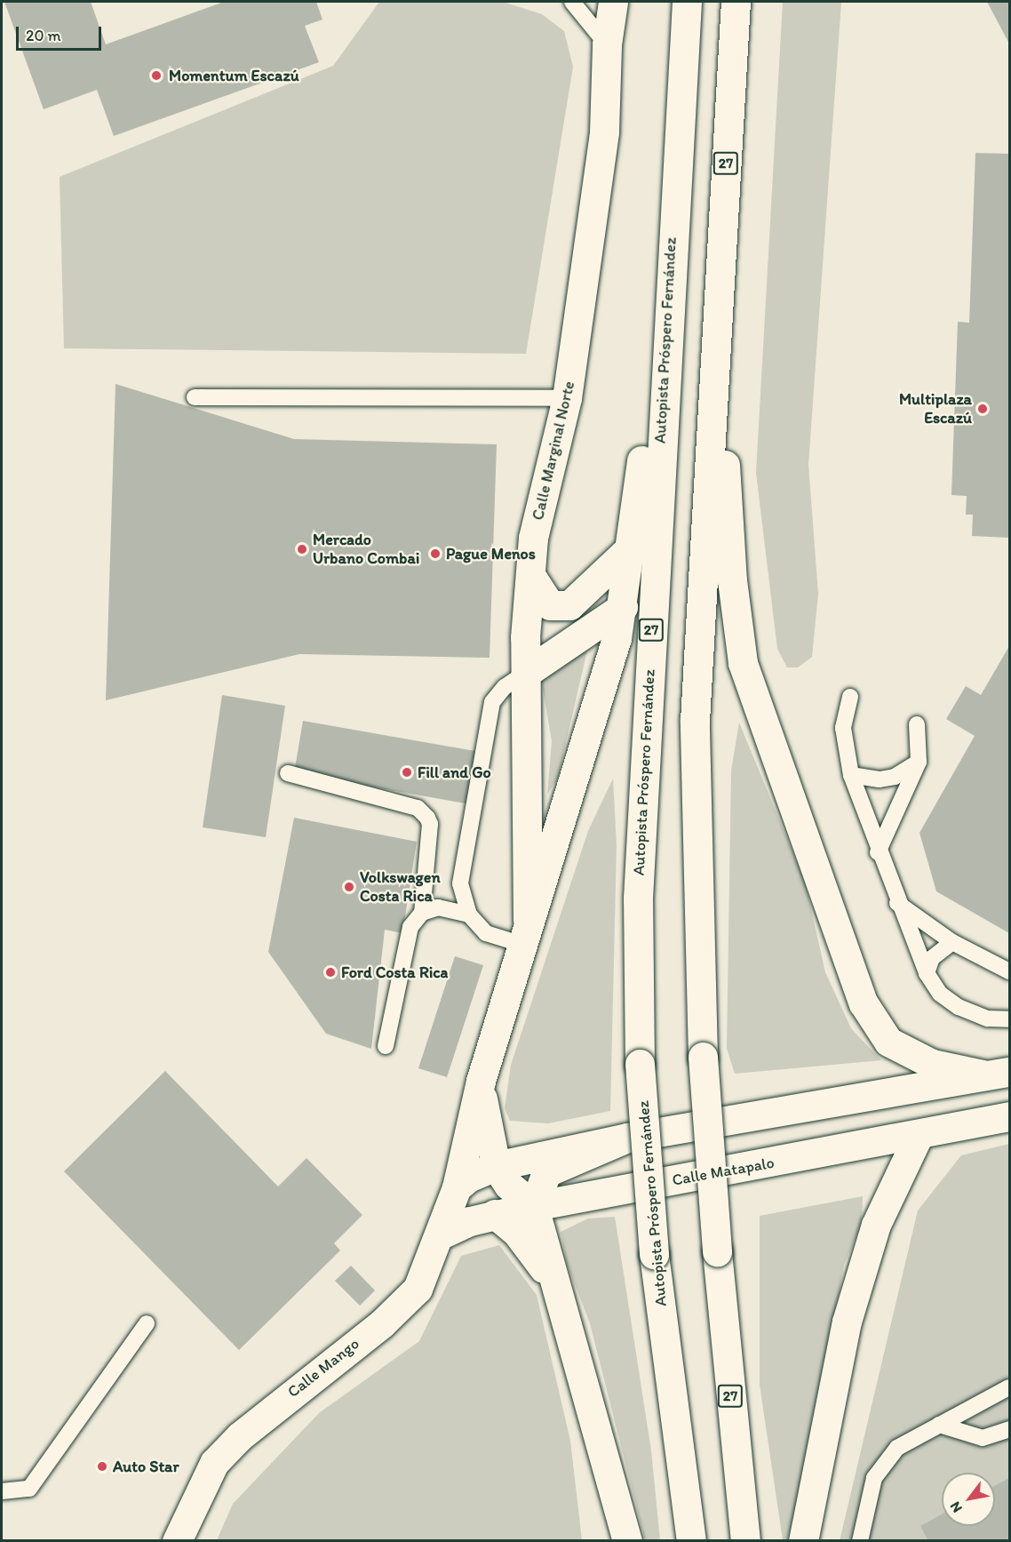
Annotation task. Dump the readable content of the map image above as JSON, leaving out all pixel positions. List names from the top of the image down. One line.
{"streets":{"main road":["27","Autopista Próspero Fernández","Calle Marginal Norte","Calle Matapalo","Calle Mango"]},"crossings":[["Autopista Próspero Fernández","Calle Mango"],["Calle Marginal Norte","Calle Mango"],["Calle Matapalo","Calle Mango"]],"places":["Momentum Escazú","Multiplaza Escazú","Mercado Urbano Combai","Pague Menos","Fill and Go","Volkswagen Costa Rica","Ford Costa Rica","Auto Star"],"scale_bar":"20 m","north":"bottom left"}
